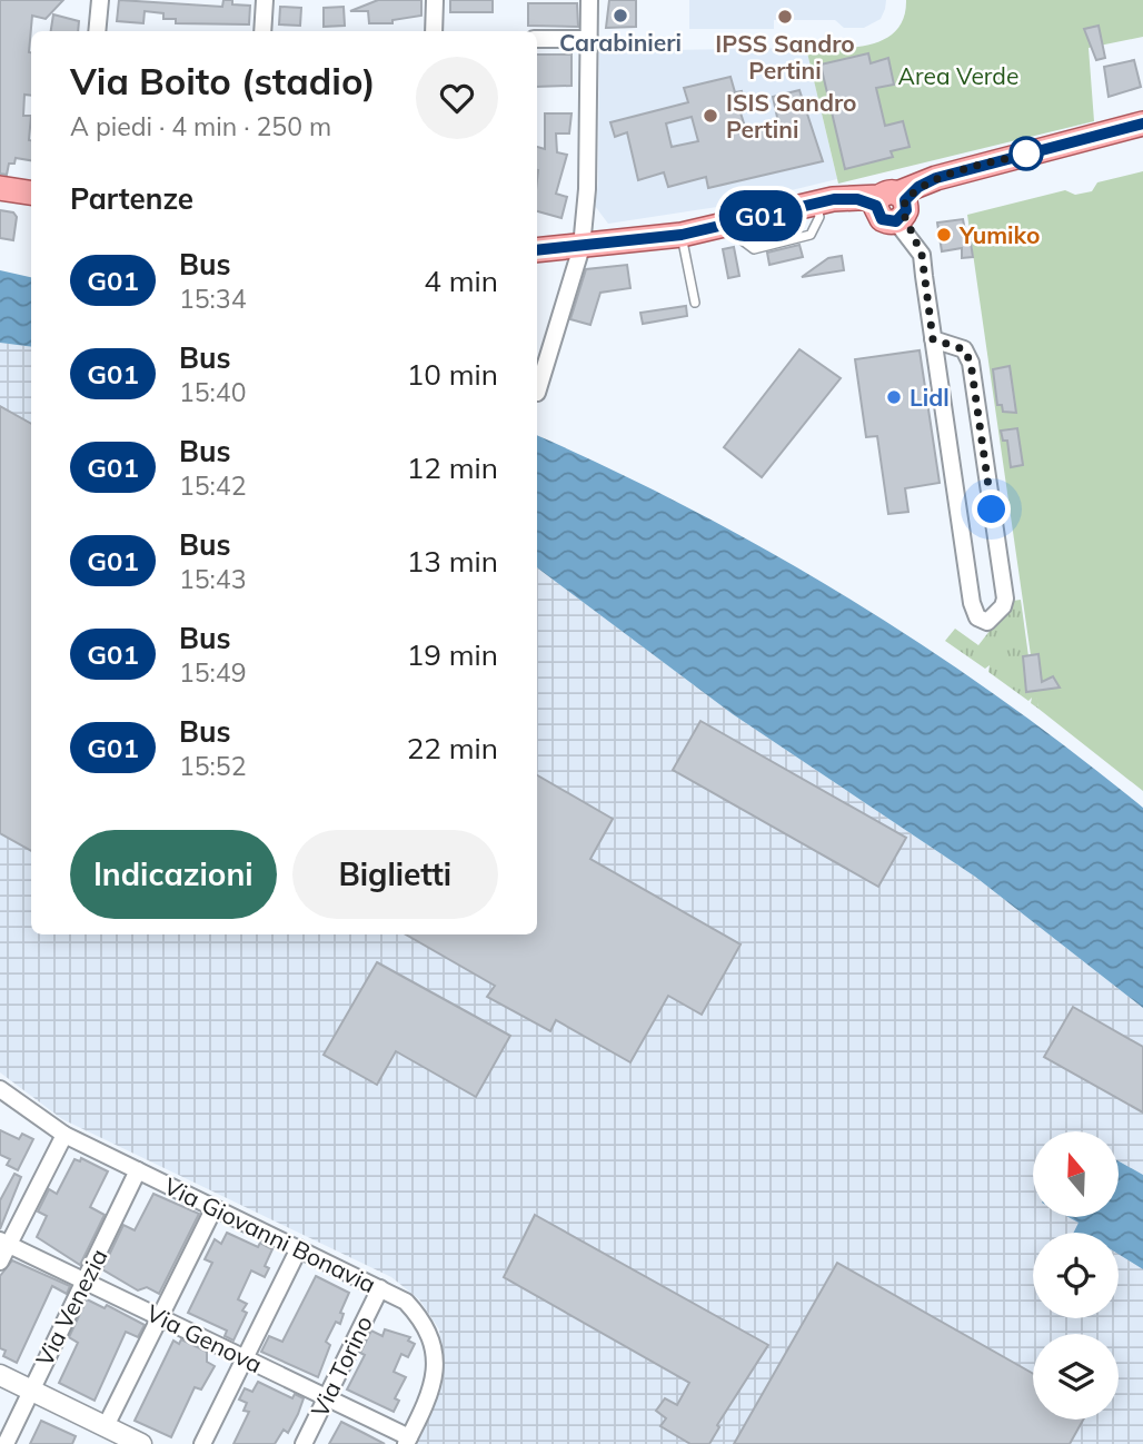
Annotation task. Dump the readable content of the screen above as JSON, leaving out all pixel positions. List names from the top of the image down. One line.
{"streets":{"street":["Via Giovanni Bonavia","Via Venezia","Via Genova","Via Torino"]},"crossings":[["Via Giovanni Bonavia","Via Venezia"],["Via Giovanni Bonavia","Via Genova"],["Via Giovanni Bonavia","Via Torino"],["Via Venezia","Via Genova"],["Via Genova","Via Torino"]],"parks":["Area Verde"],"places":["Carabinieri","IPSS Sandro Pertini","ISIS Sandro Pertini","Yumiko","Lidl"],"lines":["bus line G01"],"north":"top","page":{"on_map":"G01","heading":[["Via Boito (stadio)","A piedi · 4 min · 250 m"],"Partenze"],"list":[{"mark":"G01","name":"Bus","note":"15:34","value":"4 min"},{"mark":"G01","name":"Bus","note":"15:40","value":"10 min"},{"mark":"G01","name":"Bus","note":"15:42","value":"12 min"},{"mark":"G01","name":"Bus","note":"15:43","value":"13 min"},{"mark":"G01","name":"Bus","note":"15:49","value":"19 min"},{"mark":"G01","name":"Bus","note":"15:52","value":"22 min"}],"buttons":["Indicazioni","Biglietti"]}}
